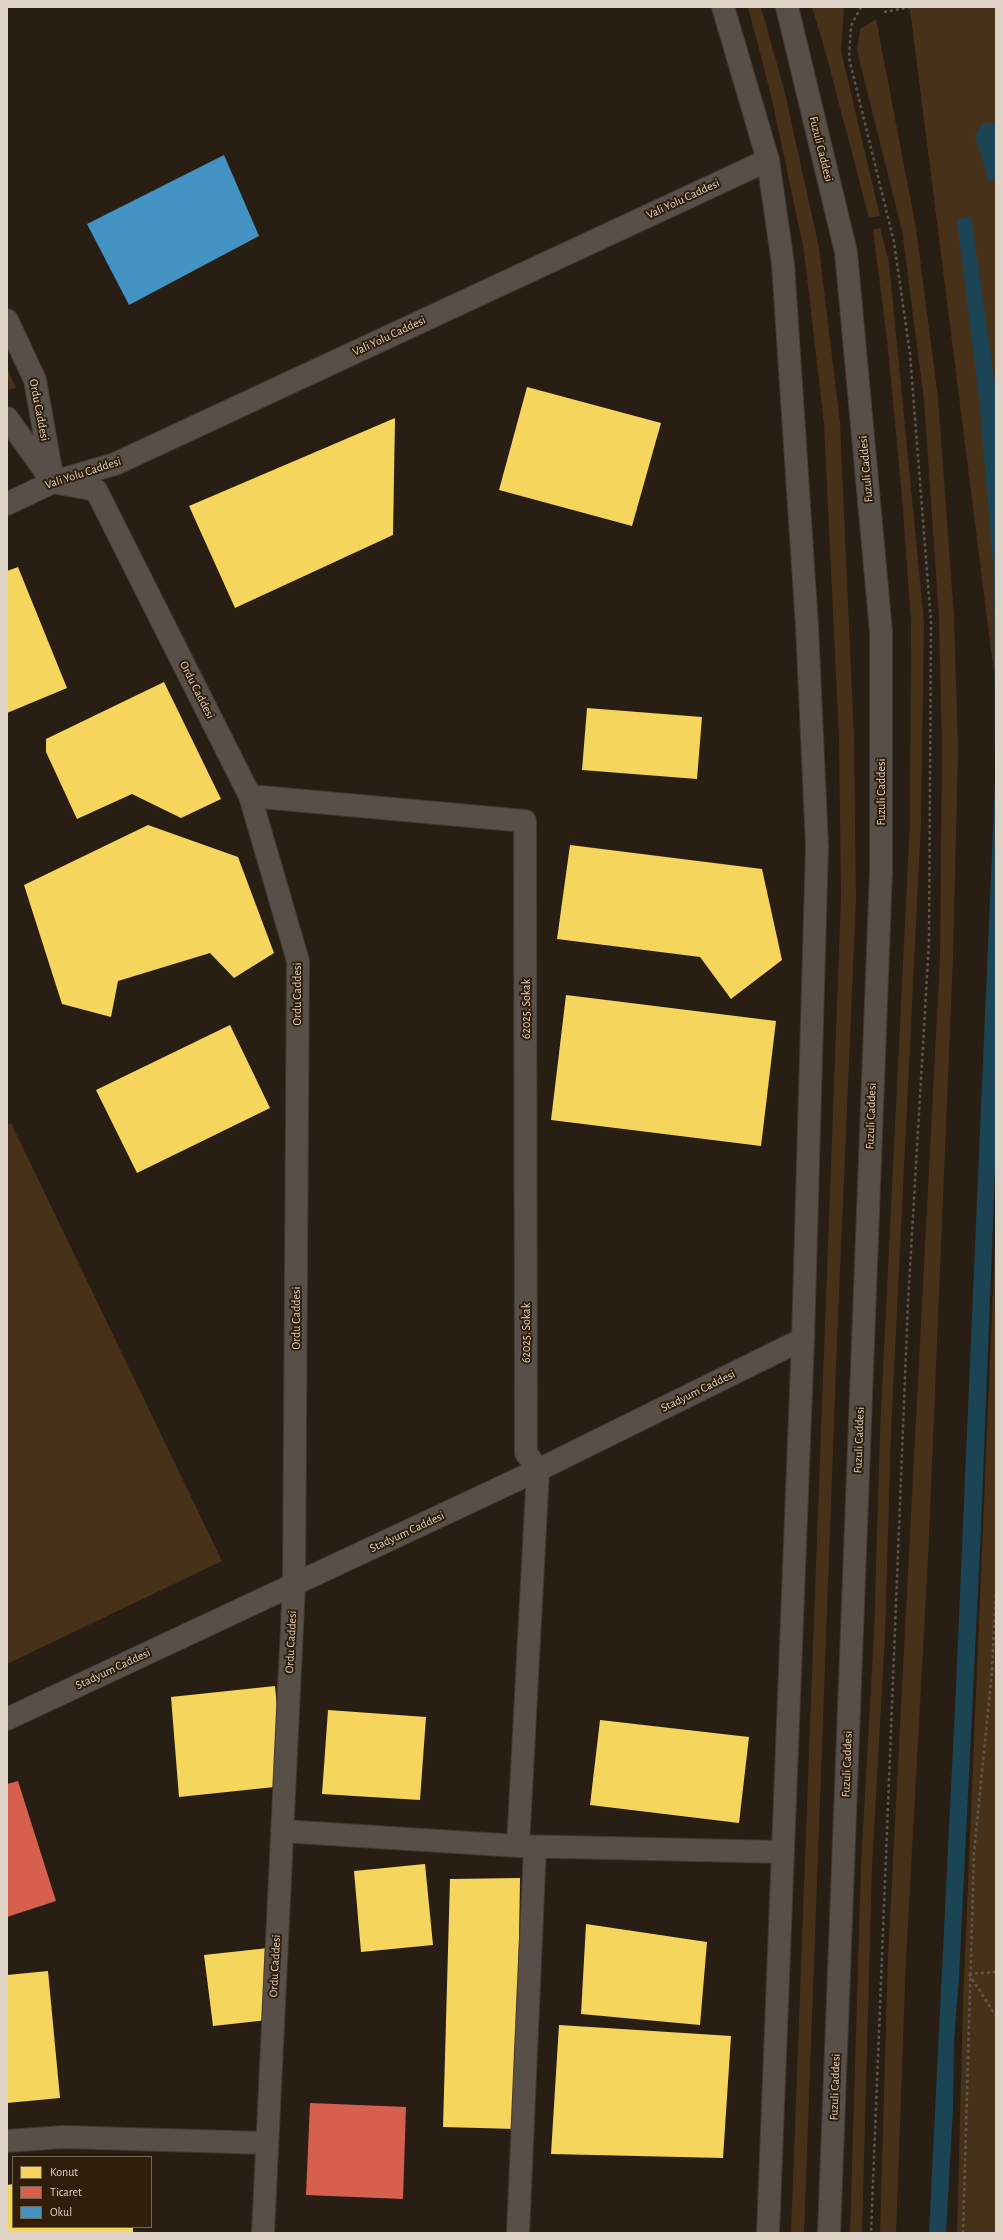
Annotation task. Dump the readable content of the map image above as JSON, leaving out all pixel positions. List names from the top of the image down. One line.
{"streets":{"main road":["Fuzuli Caddesi","Vali Yolu Caddesi","Ordu Caddesi","62025. Sokak","Stadyum Caddesi"]},"crossings":[["Vali Yolu Caddesi","Ordu Caddesi"],["Ordu Caddesi","62025. Sokak"],["Ordu Caddesi","Stadyum Caddesi"],["62025. Sokak","Stadyum Caddesi"]],"legend":["Konut","Ticaret","Okul"]}
